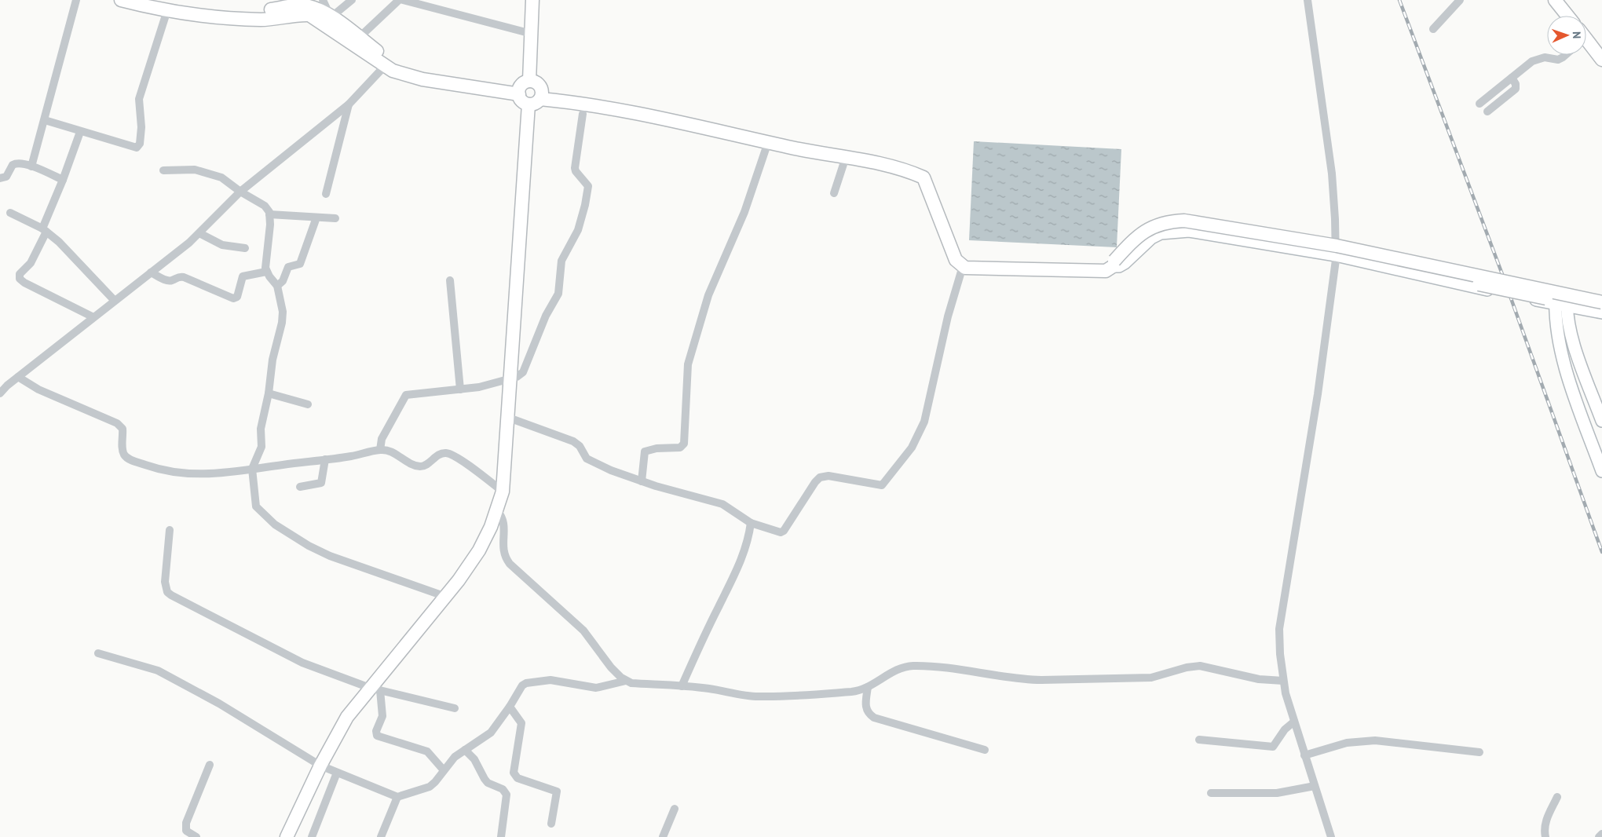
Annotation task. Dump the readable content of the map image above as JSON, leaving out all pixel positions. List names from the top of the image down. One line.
{"north":"right"}
